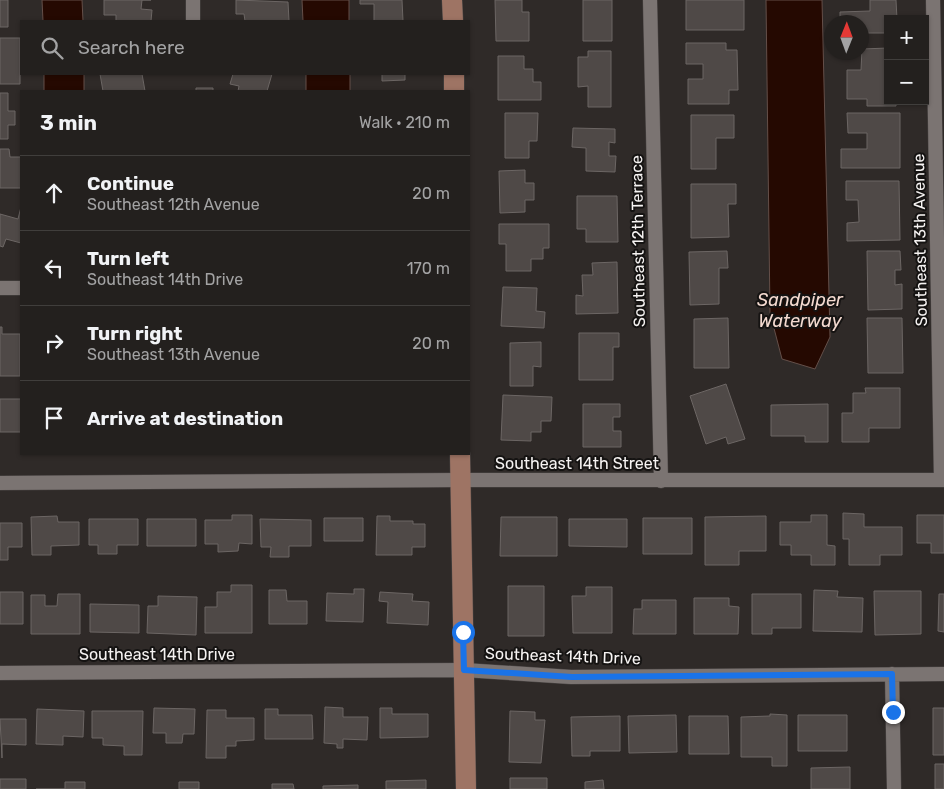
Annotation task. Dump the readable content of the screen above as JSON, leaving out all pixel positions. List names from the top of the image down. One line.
{"streets":{"street":["Southeast 13th Avenue","Southeast 12th Terrace","Southeast 14th Street","Southeast 14th Drive"]},"crossings":[["Southeast 13th Avenue","Southeast 14th Street"],["Southeast 12th Terrace","Southeast 14th Street"]],"water":["Sandpiper Waterway"],"north":"top","page":{"map_buttons":["+","−"],"search":"Search here","heading":["3 min","Walk · 210 m"],"list":[["Continue","Southeast 12th Avenue","20 m"],["Turn left","Southeast 14th Drive","170 m"],["Turn right","Southeast 13th Avenue","20 m"],"Arrive at destination"]}}
